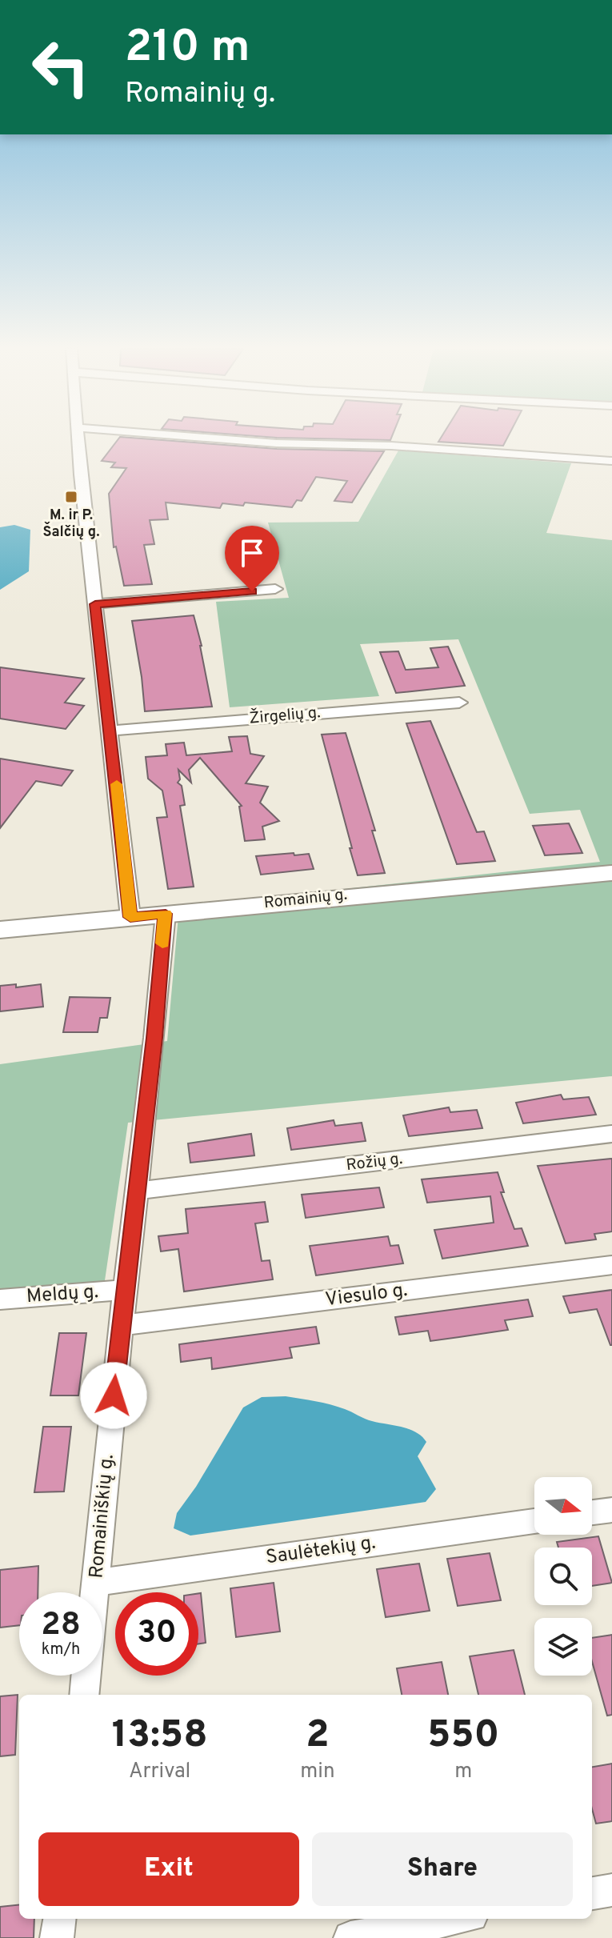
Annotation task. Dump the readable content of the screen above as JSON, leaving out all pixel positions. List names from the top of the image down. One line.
{"streets":{"main road":["Romainių g."],"street":["Žirgelių g.","Rožių g.","Meldų g.","Viesulo g.","Romainiškių g.","Saulėtekių g."]},"crossings":[["Romainių g.","Romainiškių g."],["Rožių g.","Romainiškių g."],["Meldų g.","Romainiškių g."],["Viesulo g.","Romainiškių g."],["Romainiškių g.","Saulėtekių g."]],"places":{"transit":["M. ir P. Šalčių g."]},"north":"right","page":{"turn":["210 m","Romainių g."],"speed":"28 km/h","limit":"30","eta":["13:58","Arrival","2","min","550","m"],"buttons":["Exit","Share"]}}
